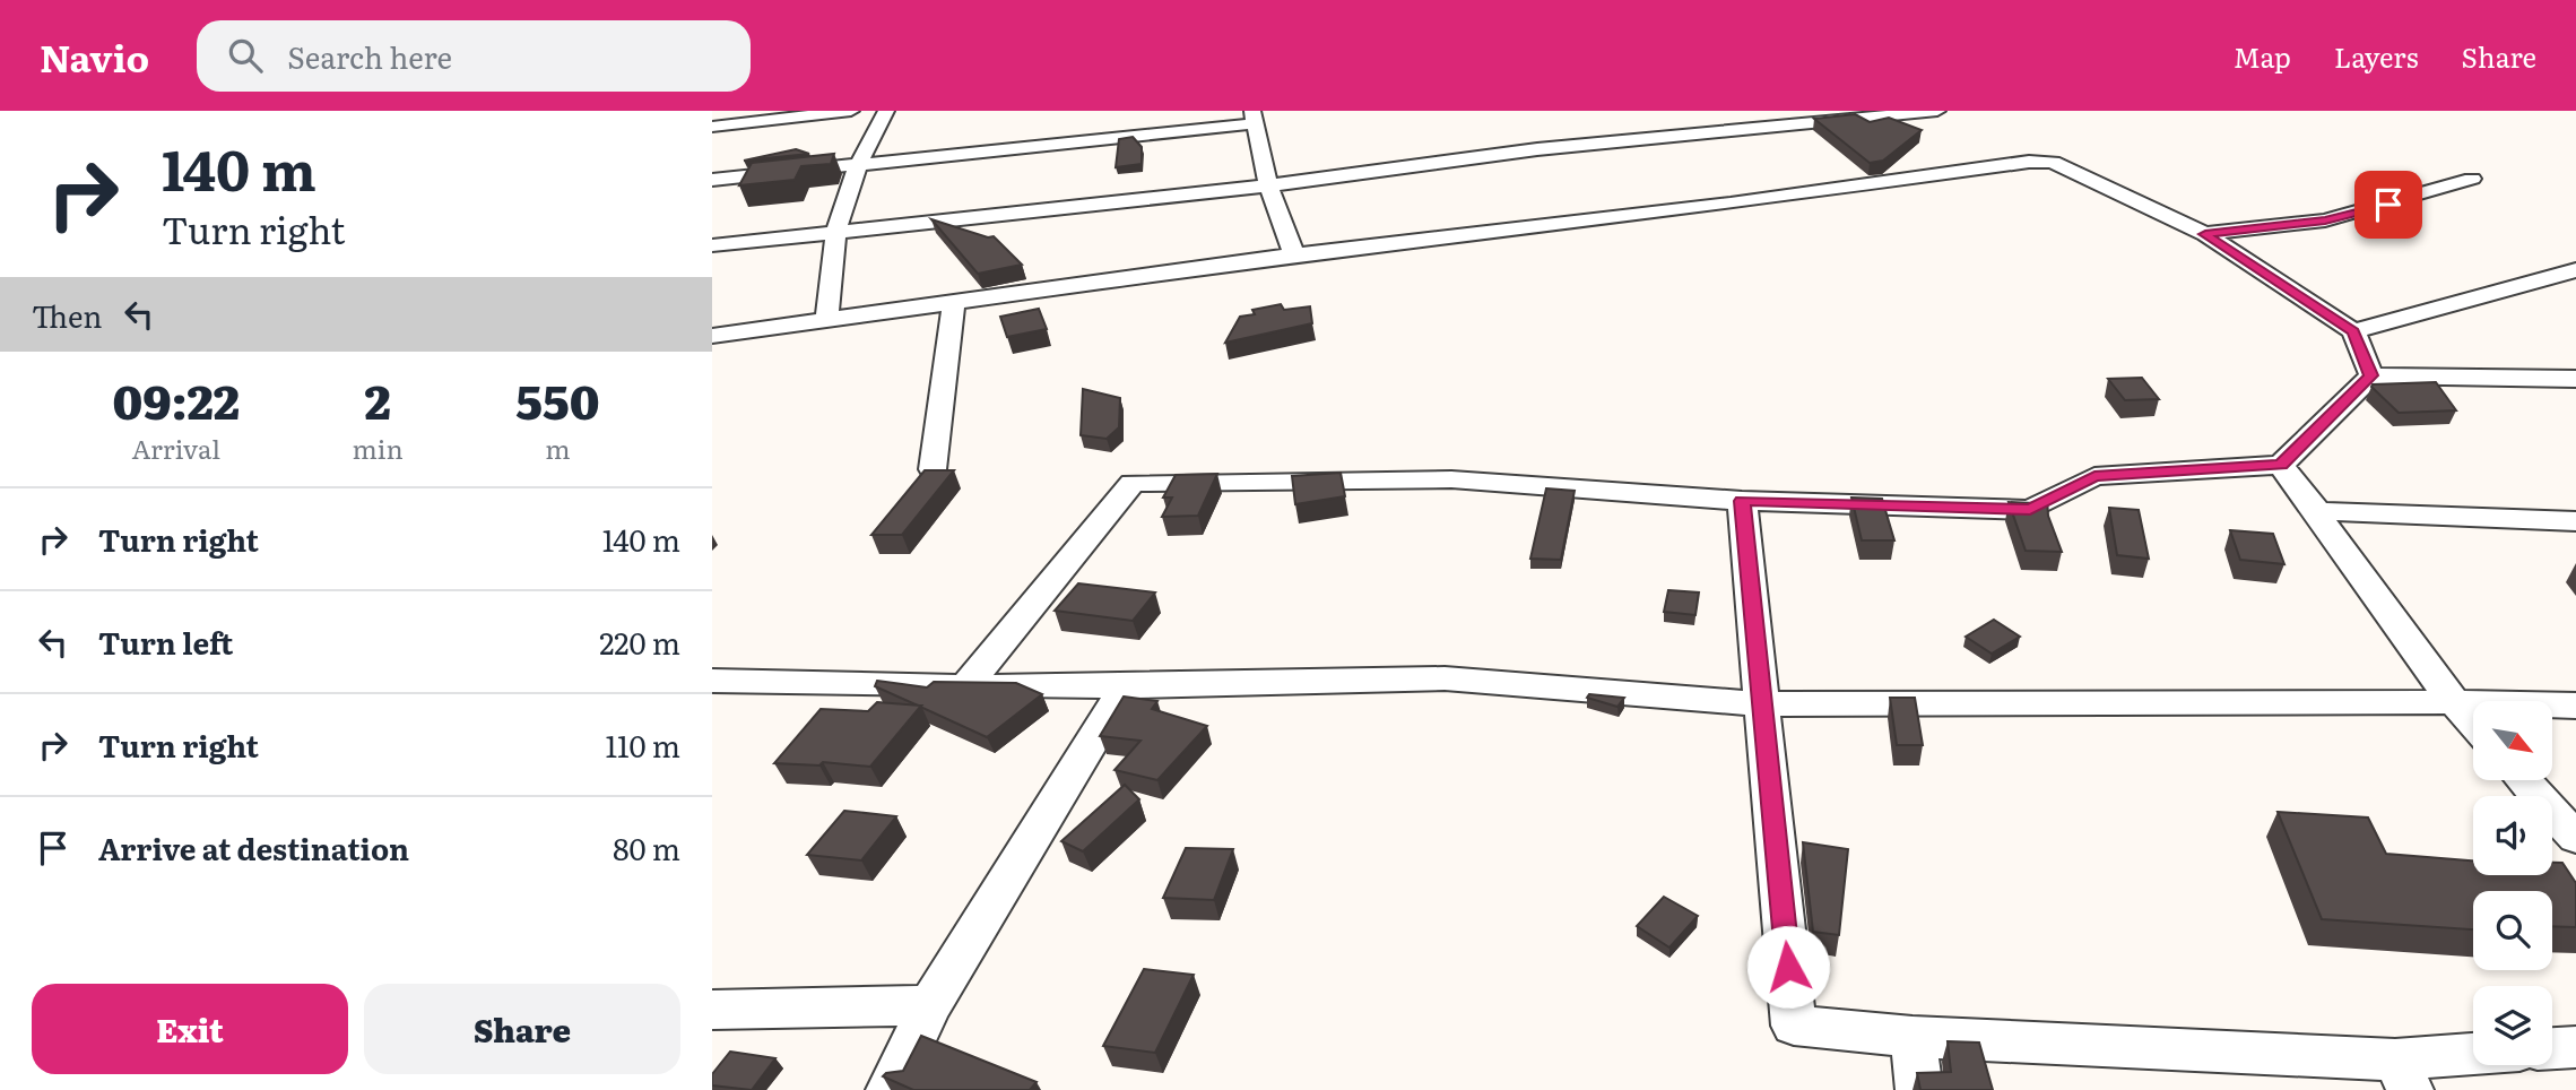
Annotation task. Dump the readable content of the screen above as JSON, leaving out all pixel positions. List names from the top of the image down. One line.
{"north":"bottom right","page":{"header":"Navio","search":"Search here","nav":["Map","Layers","Share"],"turn":["140 m","Turn right"],"then":"Then","eta":["09:22","Arrival","2","min","550","m"],"list":[{"name":"Turn right","value":"140 m"},{"name":"Turn left","value":"220 m"},{"name":"Turn right","value":"110 m"},{"name":"Arrive at destination","value":"80 m"}],"buttons":["Exit","Share"]}}
